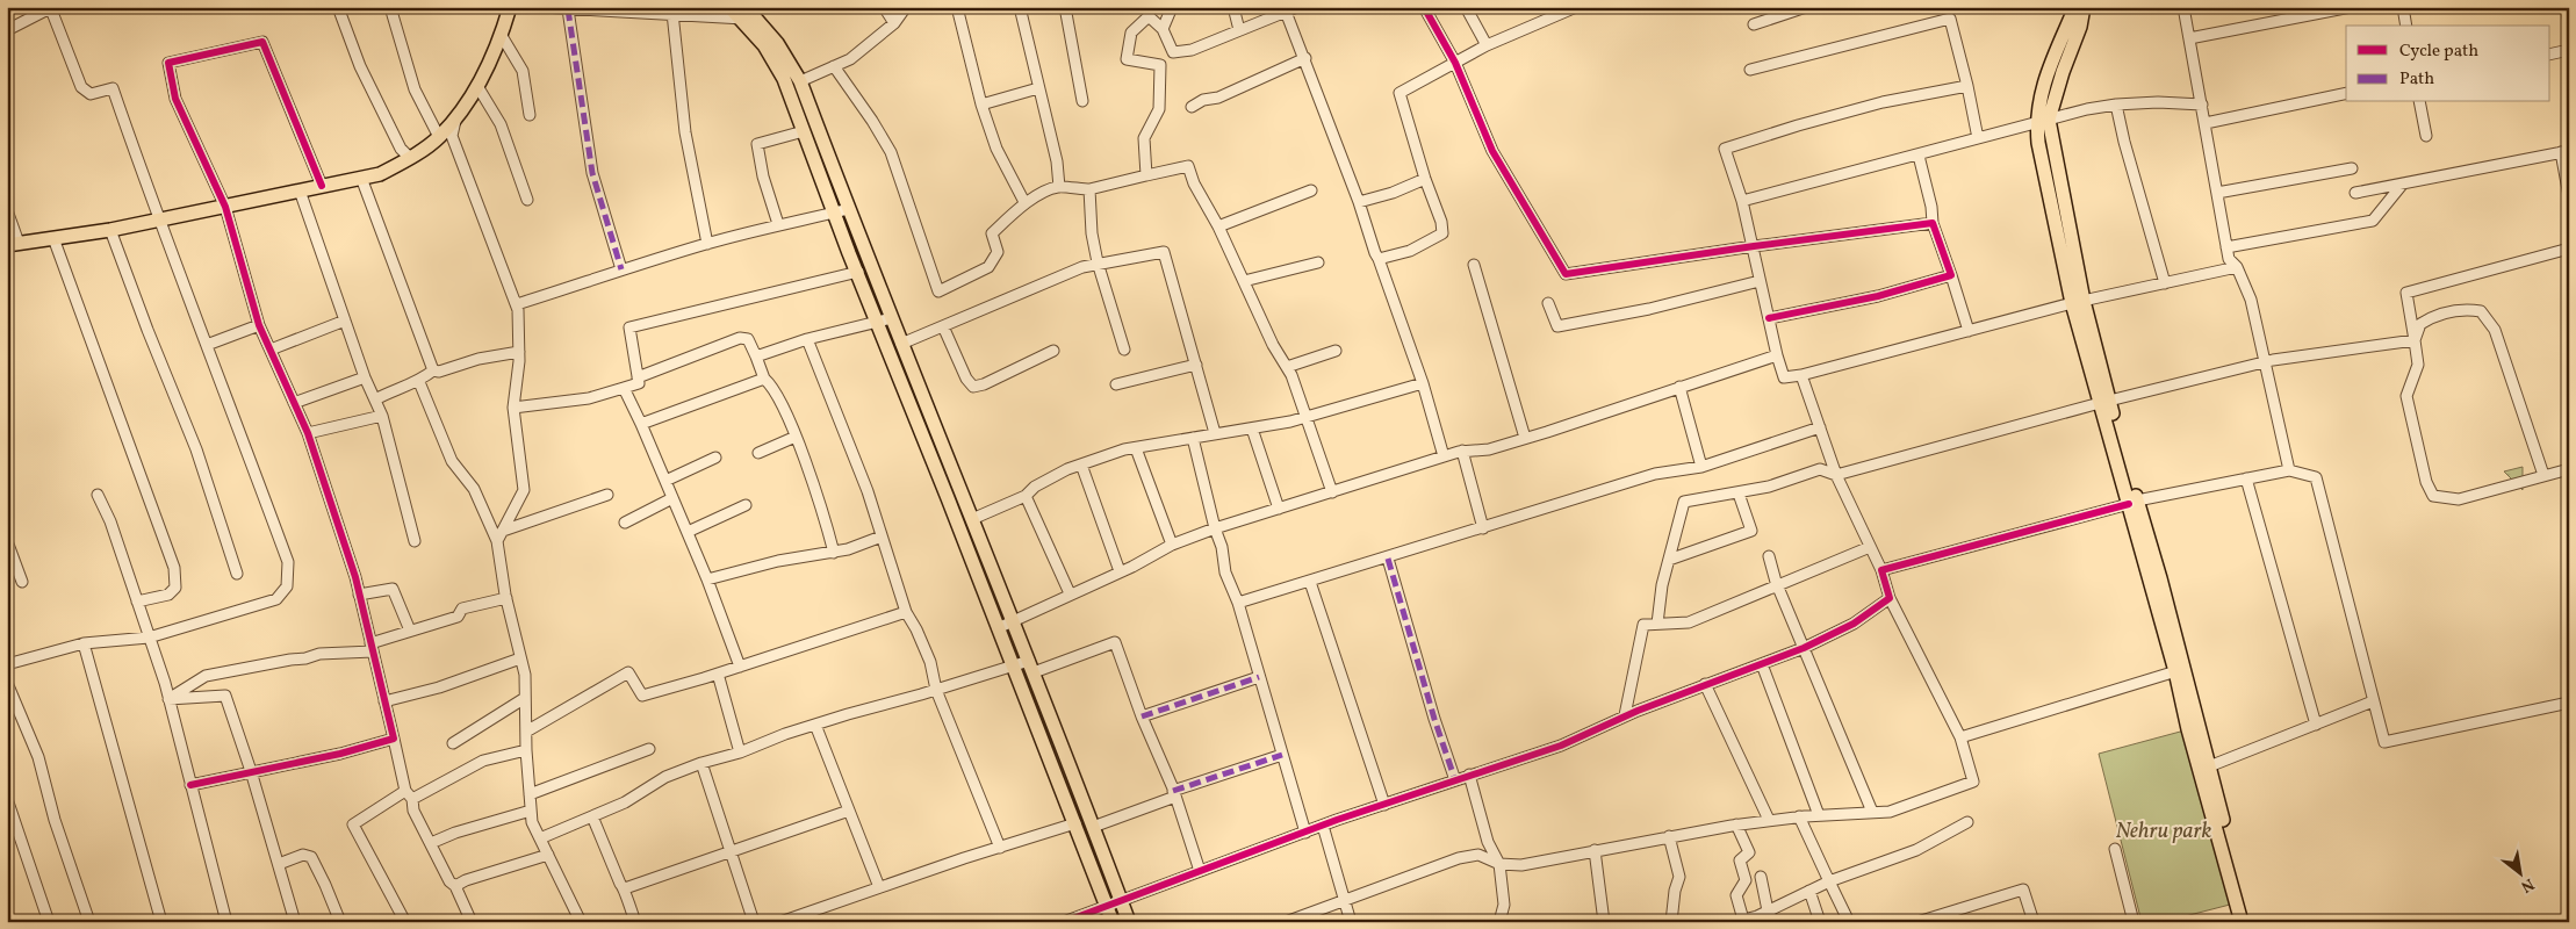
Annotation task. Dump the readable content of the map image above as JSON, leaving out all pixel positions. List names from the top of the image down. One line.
{"parks":["Nehru park"],"legend":["Cycle path","Path"],"north":"bottom right"}
